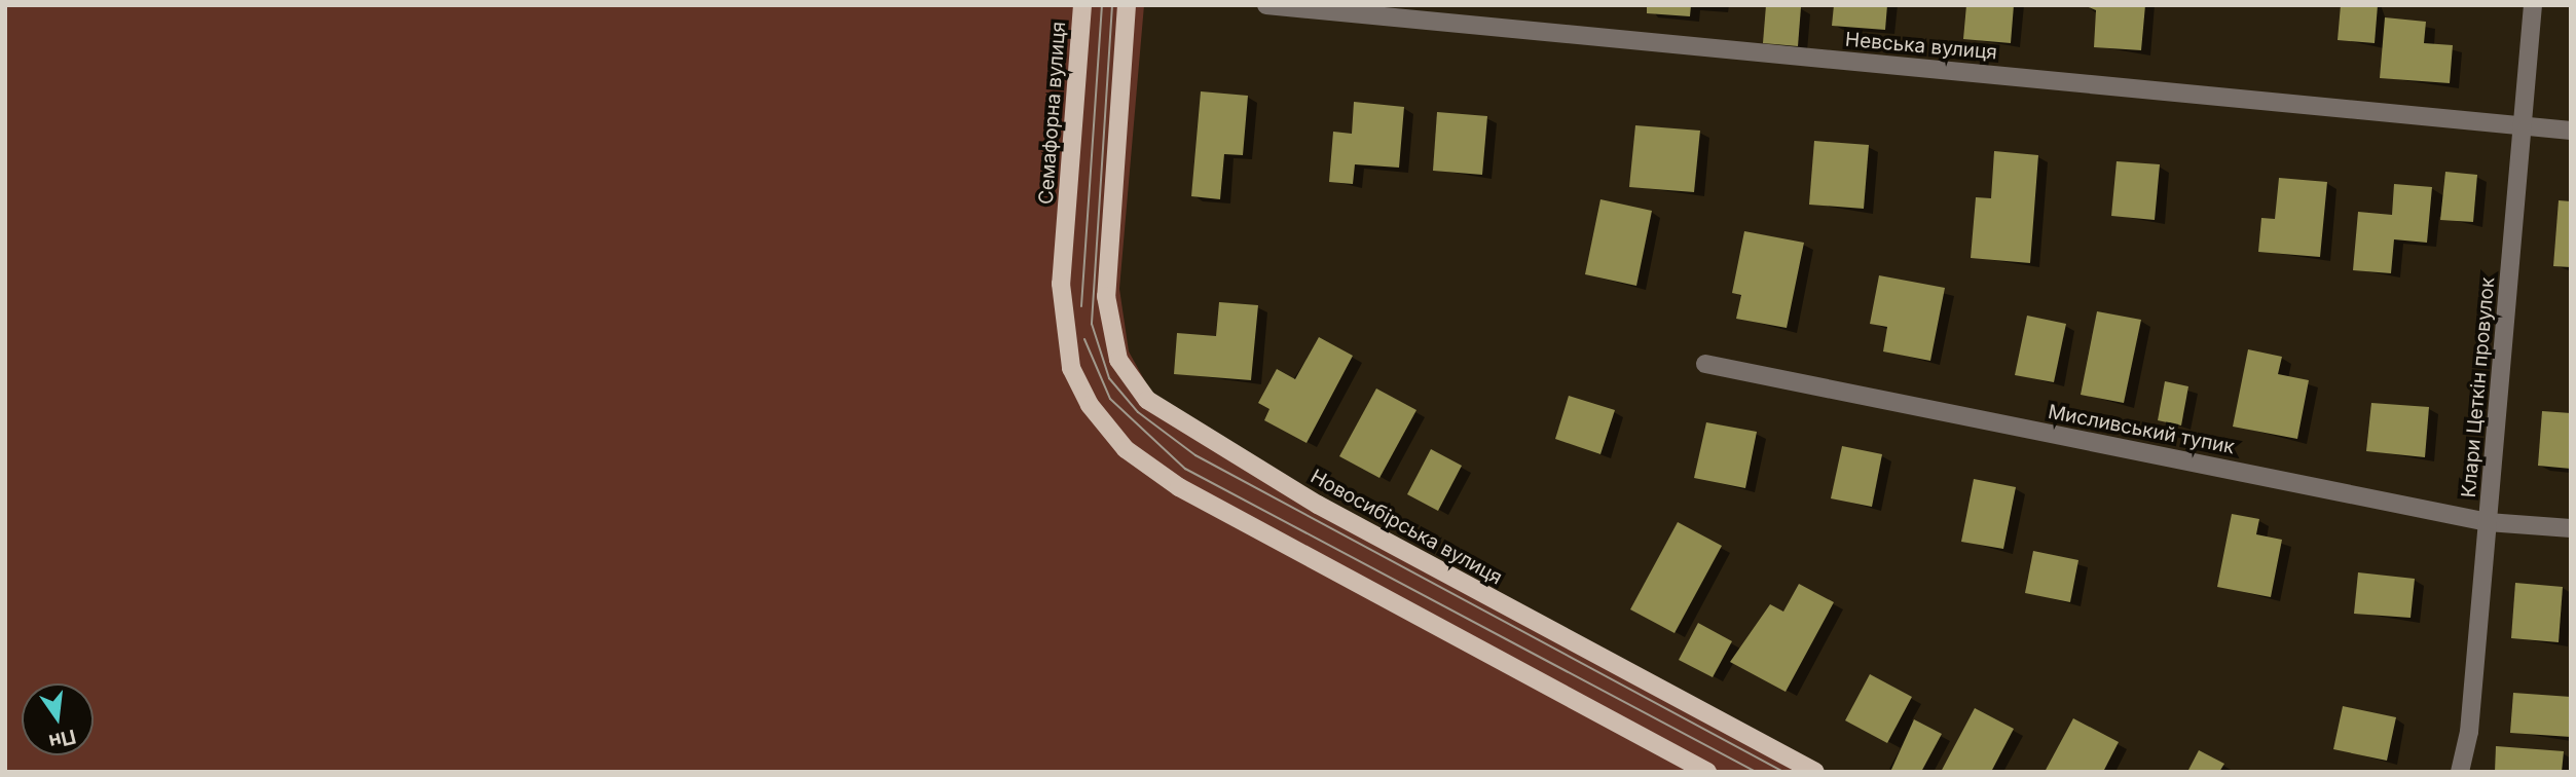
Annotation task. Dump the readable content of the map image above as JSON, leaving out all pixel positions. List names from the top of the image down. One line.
{"streets":{"main road":["Семафорна вулиця","Новосибірська вулиця"],"street":["Невська вулиця","Клари Цеткін провулок","Мисливський тупик"]},"crossings":[["Невська вулиця","Клари Цеткін провулок"],["Клари Цеткін провулок","Мисливський тупик"]],"north":"bottom"}
